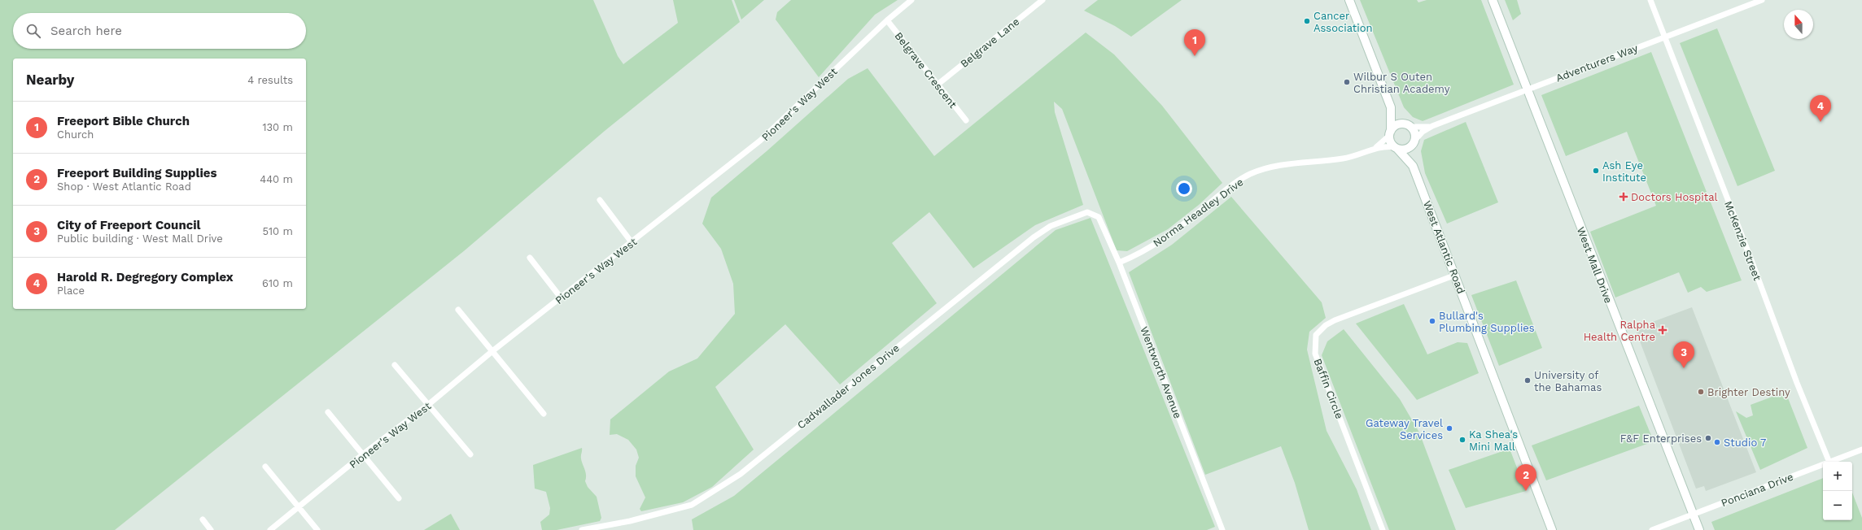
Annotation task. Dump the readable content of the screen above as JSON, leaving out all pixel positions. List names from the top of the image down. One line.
{"streets":{"main road":["West Atlantic Road","West Mall Drive"],"street":["Belgrave Lane","Adventurers Way","Belgrave Crescent","Pioneer's Way West","Norma Headley Drive","McKenzie Street","Wentworth Avenue","Cadwallader Jones Drive","Baffin Circle","Ponciana Drive"]},"crossings":[["Belgrave Lane","Belgrave Crescent"],["Adventurers Way","Norma Headley Drive"],["Adventurers Way","McKenzie Street"],["Adventurers Way","West Atlantic Road"],["Adventurers Way","West Mall Drive"],["Belgrave Crescent","Pioneer's Way West"],["Norma Headley Drive","West Atlantic Road"],["Norma Headley Drive","Wentworth Avenue"],["McKenzie Street","Ponciana Drive"],["West Atlantic Road","Baffin Circle"],["West Mall Drive","Ponciana Drive"],["Wentworth Avenue","Cadwallader Jones Drive"]],"places":{"other":["Cancer Association","Wilbur S Outen Christian Academy","Ash Eye Institute","Bullard's Plumbing Supplies","University of the Bahamas","Brighter Destiny","Gateway Travel Services","F&F Enterprises","Ka Shea's Mini Mall","Studio 7"],"health":["Doctors Hospital","Ralpha Health Centre"]},"north":"top","page":{"search":"Search here","pins":["1","4","3","2"],"heading":["Nearby","4 results"],"list":[{"mark":"1","name":"Freeport Bible Church","note":"Church","value":"130 m"},{"mark":"2","name":"Freeport Building Supplies","note":"Shop · West Atlantic Road","value":"440 m"},{"mark":"3","name":"City of Freeport Council","note":"Public building · West Mall Drive","value":"510 m"},{"mark":"4","name":"Harold R. Degregory Complex","note":"Place","value":"610 m"}],"map_buttons":["+","−"]}}
